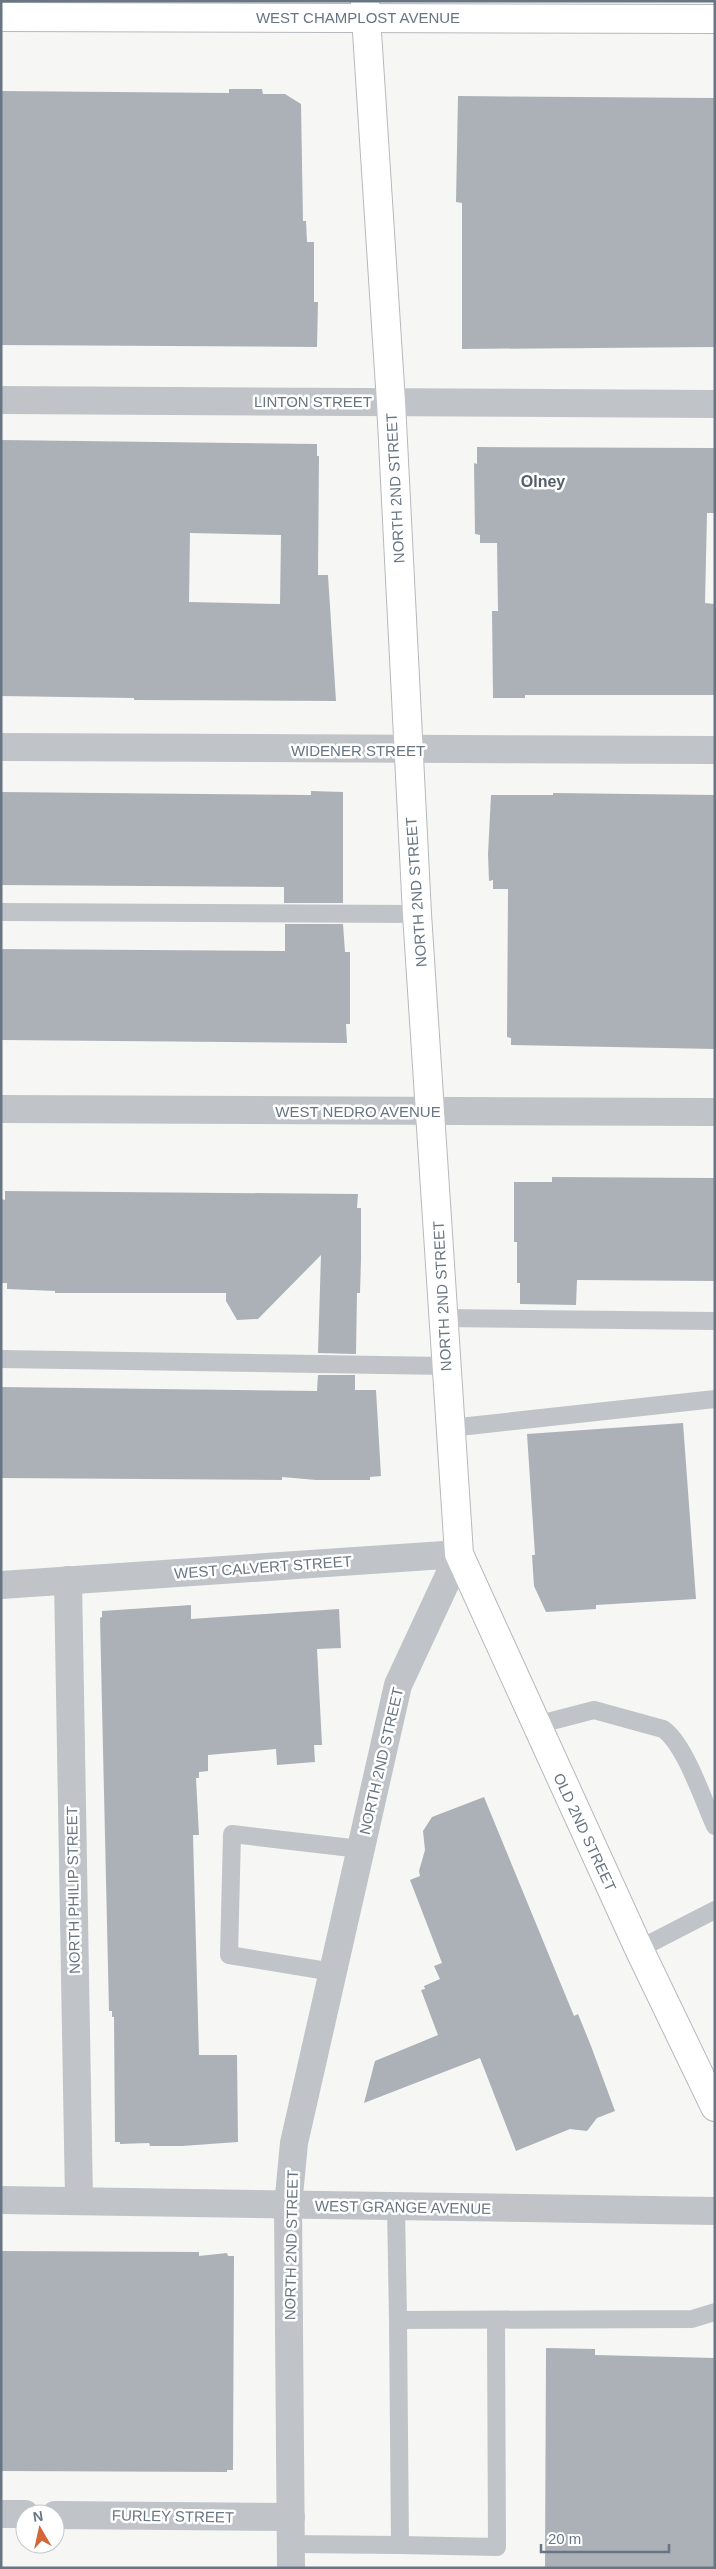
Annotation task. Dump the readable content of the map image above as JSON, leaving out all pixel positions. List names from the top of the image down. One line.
{"streets":{"street":["WEST CHAMPLOST AVENUE","LINTON STREET","NORTH 2ND STREET","WIDENER STREET","WEST NEDRO AVENUE","WEST CALVERT STREET","OLD 2ND STREET","NORTH PHILIP STREET","WEST GRANGE AVENUE","FURLEY STREET"]},"crossings":[["WEST CHAMPLOST AVENUE","NORTH 2ND STREET"],["LINTON STREET","NORTH 2ND STREET"],["NORTH 2ND STREET","WIDENER STREET"],["NORTH 2ND STREET","WEST NEDRO AVENUE"],["NORTH 2ND STREET","WEST CALVERT STREET"],["NORTH 2ND STREET","OLD 2ND STREET"],["NORTH 2ND STREET","WEST GRANGE AVENUE"],["NORTH 2ND STREET","FURLEY STREET"],["WEST CALVERT STREET","OLD 2ND STREET"],["WEST CALVERT STREET","NORTH PHILIP STREET"],["NORTH PHILIP STREET","WEST GRANGE AVENUE"]],"districts":["Olney"],"scale_bar":"20 m","north":"top"}
